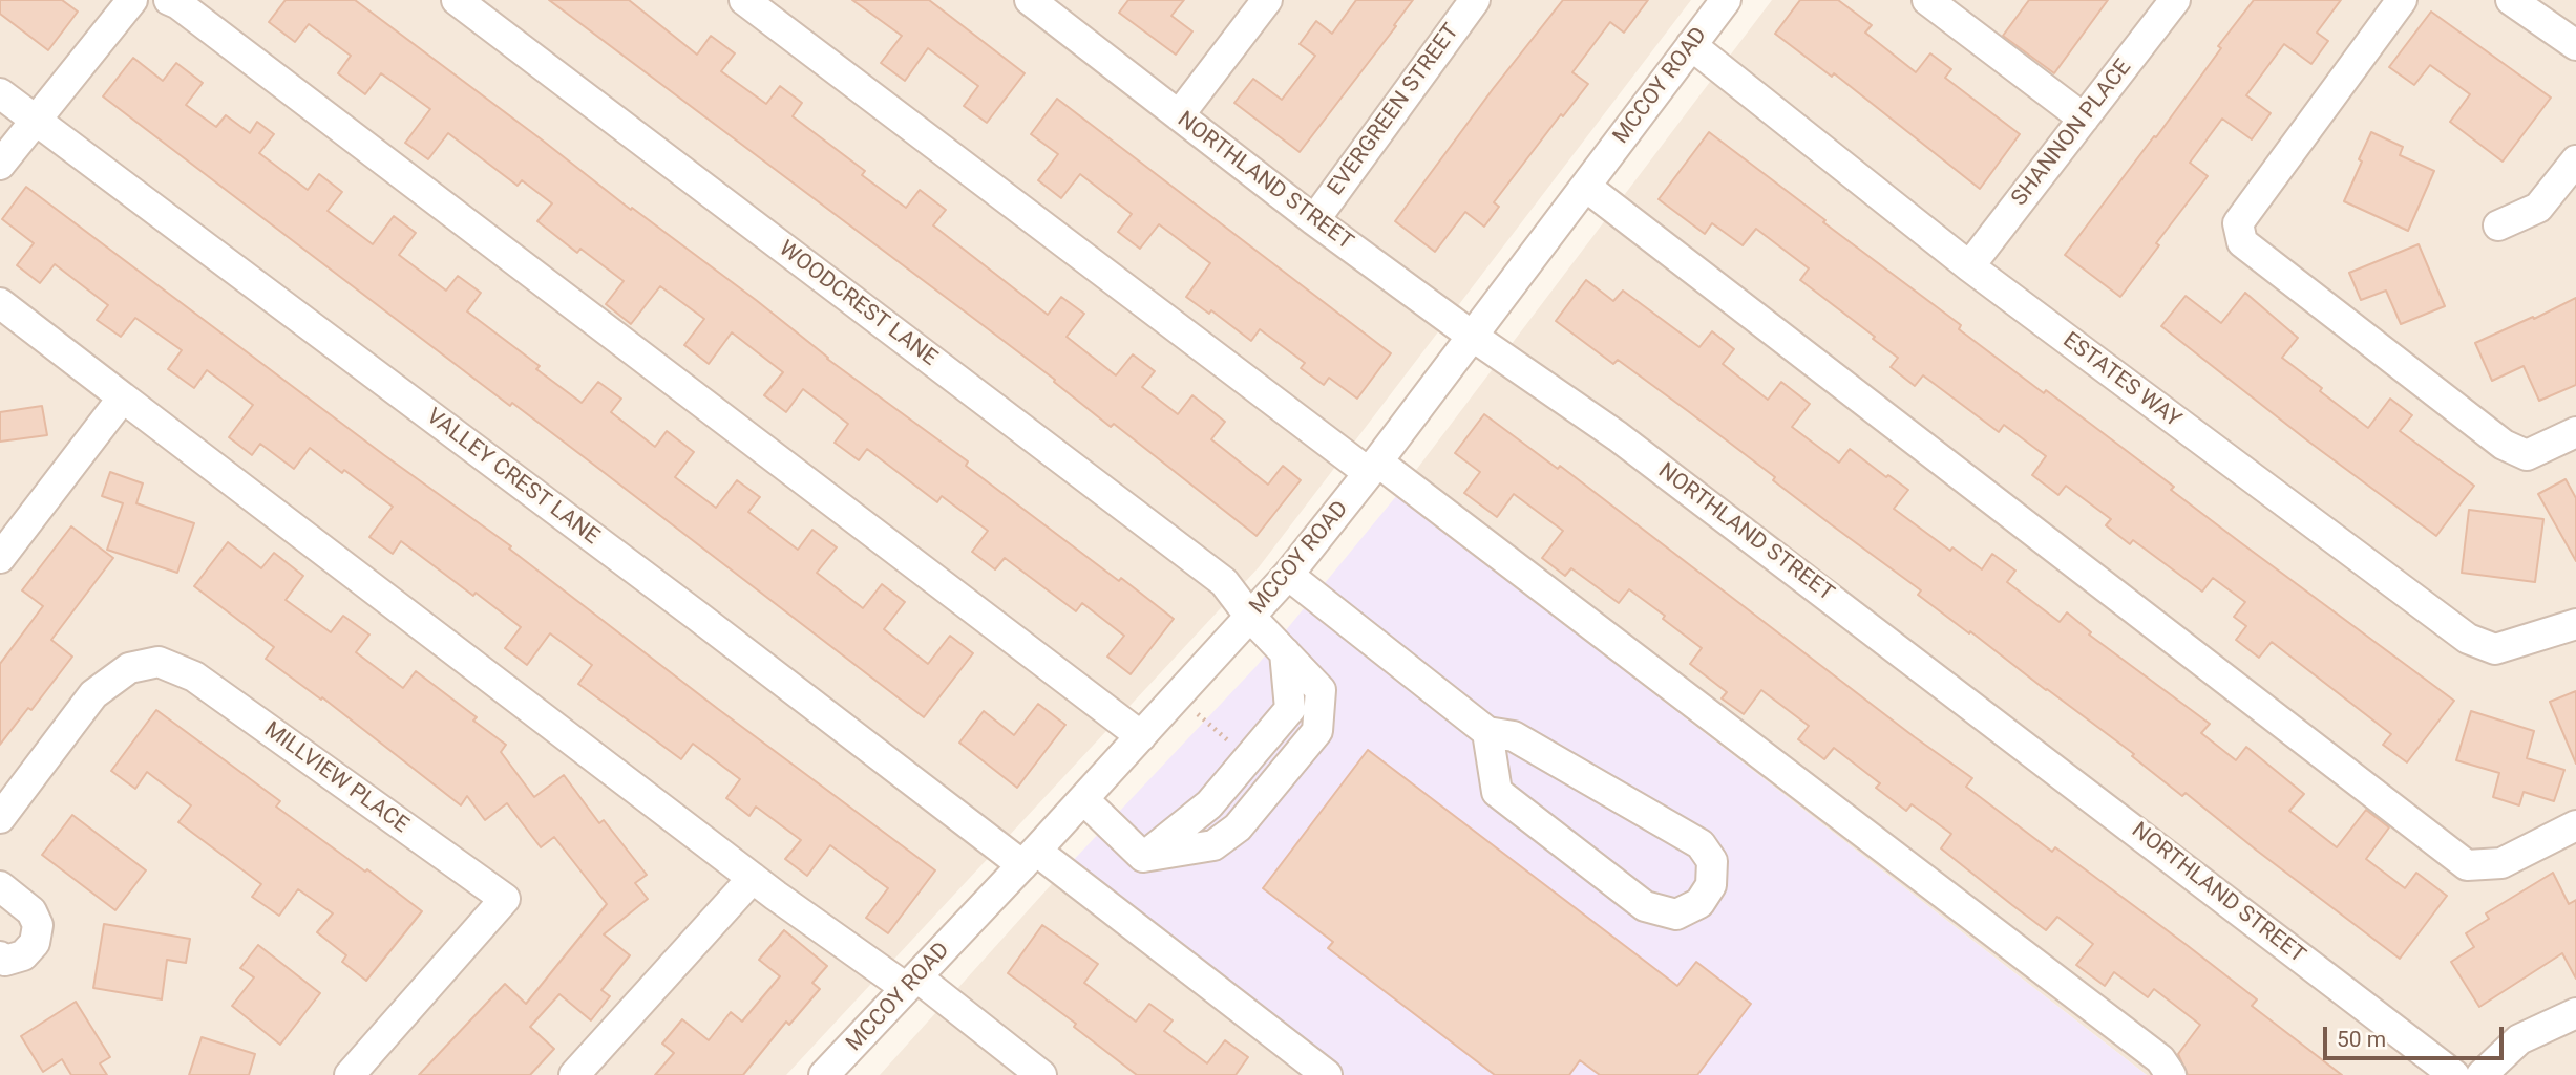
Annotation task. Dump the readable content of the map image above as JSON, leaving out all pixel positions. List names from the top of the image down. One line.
{"streets":{"street":["MCCOY ROAD","EVERGREEN STREET","SHANNON PLACE","NORTHLAND STREET","WOODCREST LANE","ESTATES WAY","VALLEY CREST LANE","MILLVIEW PLACE"]},"crossings":[["MCCOY ROAD","NORTHLAND STREET"],["MCCOY ROAD","WOODCREST LANE"],["MCCOY ROAD","ESTATES WAY"],["MCCOY ROAD","VALLEY CREST LANE"],["EVERGREEN STREET","NORTHLAND STREET"],["SHANNON PLACE","ESTATES WAY"]],"scale_bar":"50 m"}
